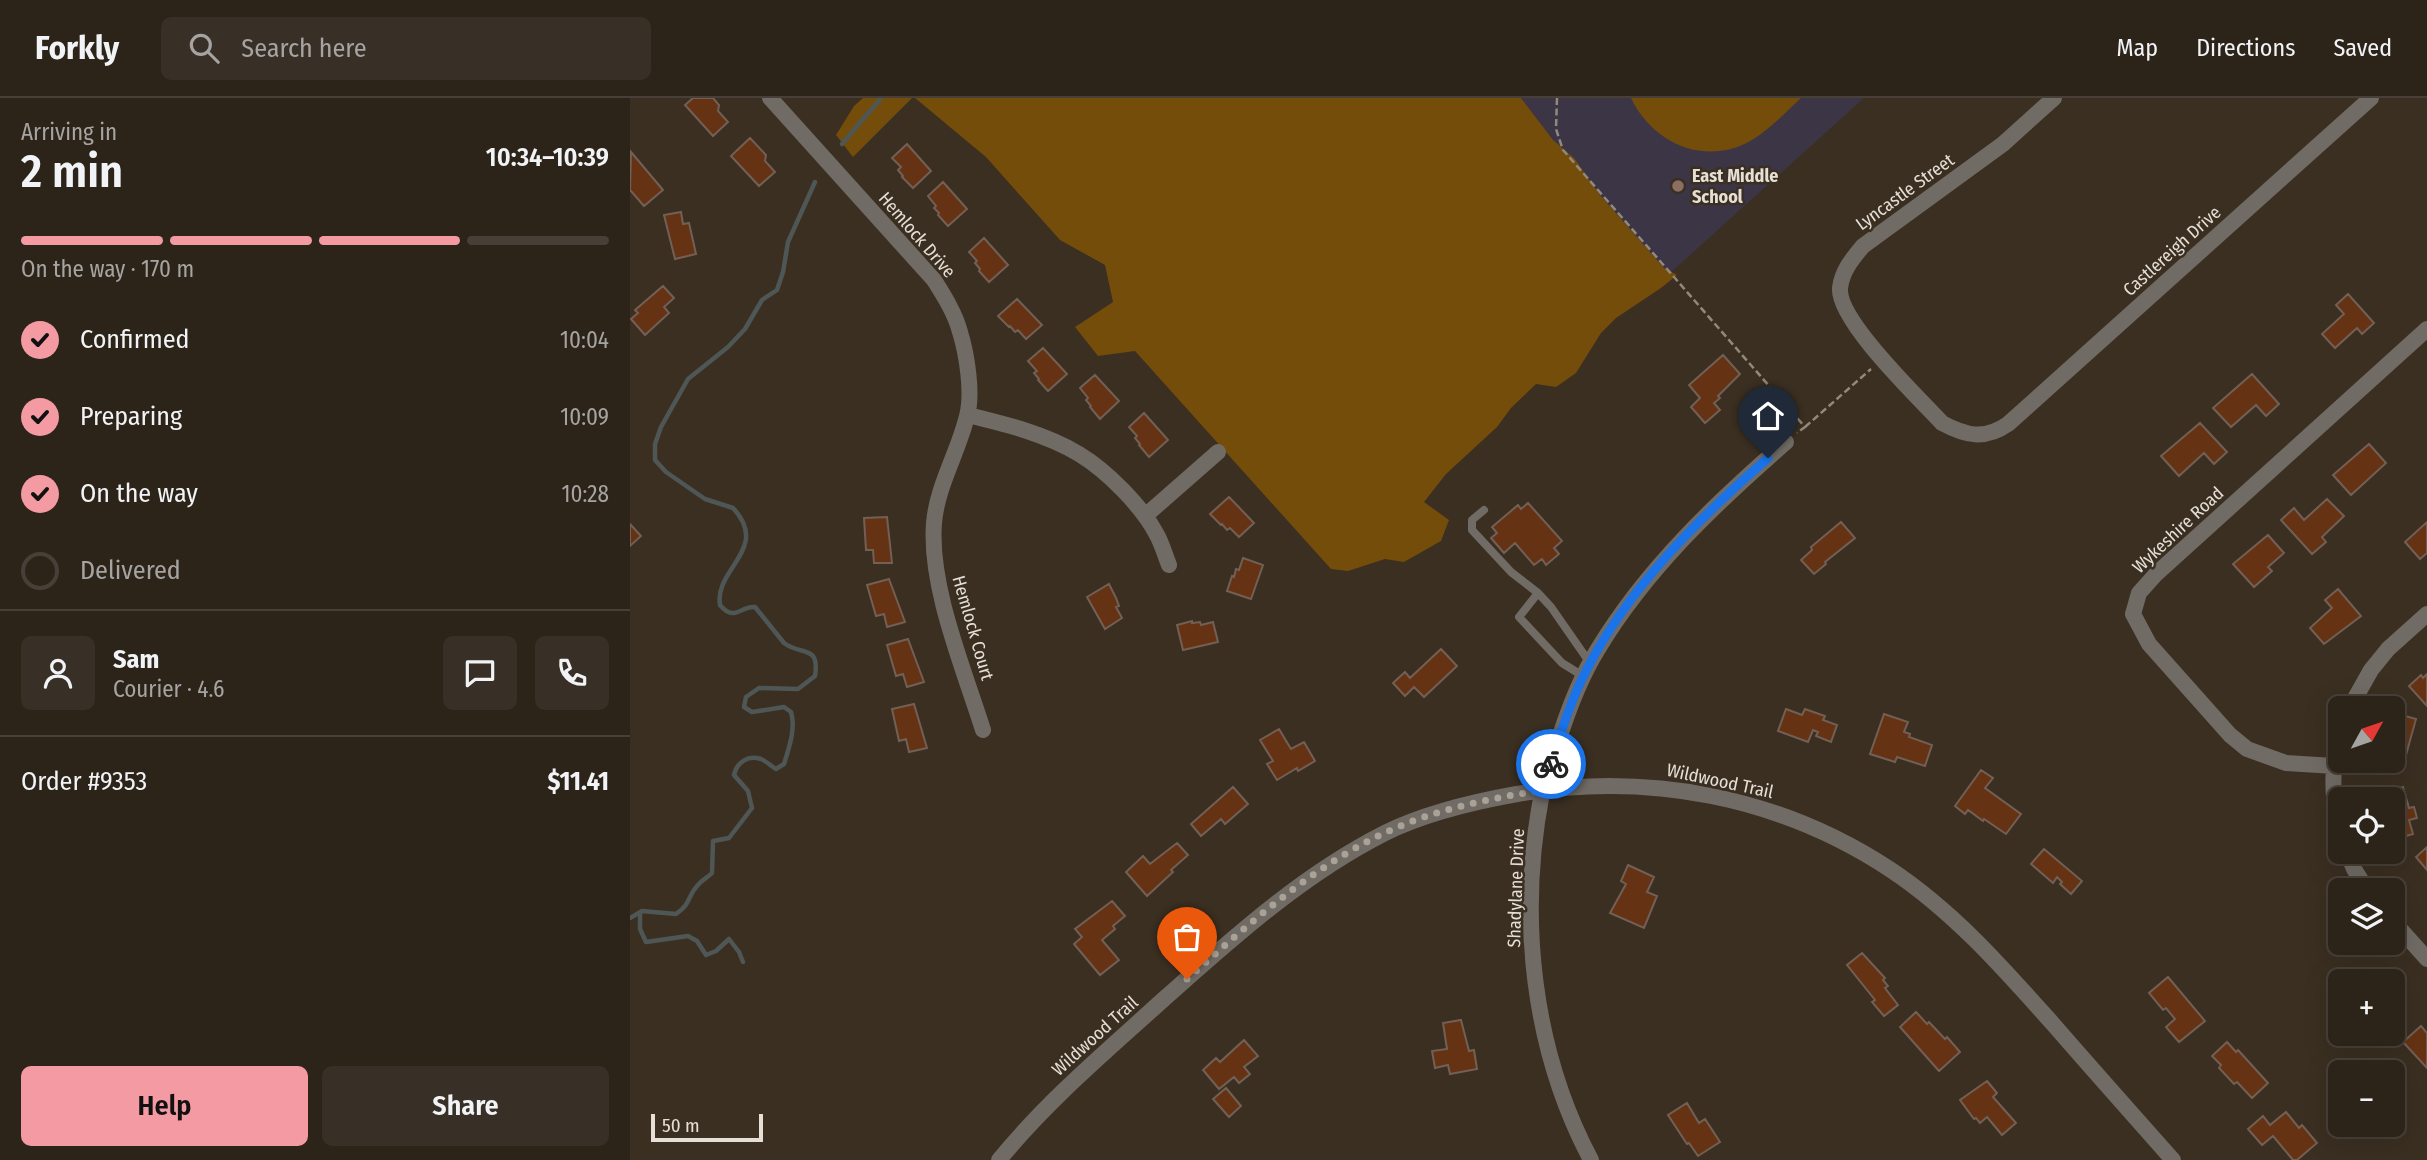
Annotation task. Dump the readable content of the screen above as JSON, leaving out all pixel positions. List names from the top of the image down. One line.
{"streets":{"street":["Lyncastle Street","Hemlock Drive","Castlereigh Drive","Wykeshire Road","Hemlock Court","Wildwood Trail","Shadylane Drive"]},"crossings":[["Lyncastle Street","Castlereigh Drive"],["Hemlock Drive","Hemlock Court"],["Wildwood Trail","Shadylane Drive"]],"places":["East Middle School"],"scale_bar":"50 m","north":"top right","page":{"header":"Forkly","search":"Search here","nav":["Map","Directions","Saved"],"heading":["2 min","Arriving in","10:34–10:39"],"panel":["Sam","Courier · 4.6","Order #9353","$11.41"],"bar":"On the way · 170 m","list":[["Confirmed","10:04"],["Preparing","10:09"],["On the way","10:28"],"Delivered"],"map_buttons":["+","−"],"buttons":["Help","Share"],"scale":"50 m"}}
